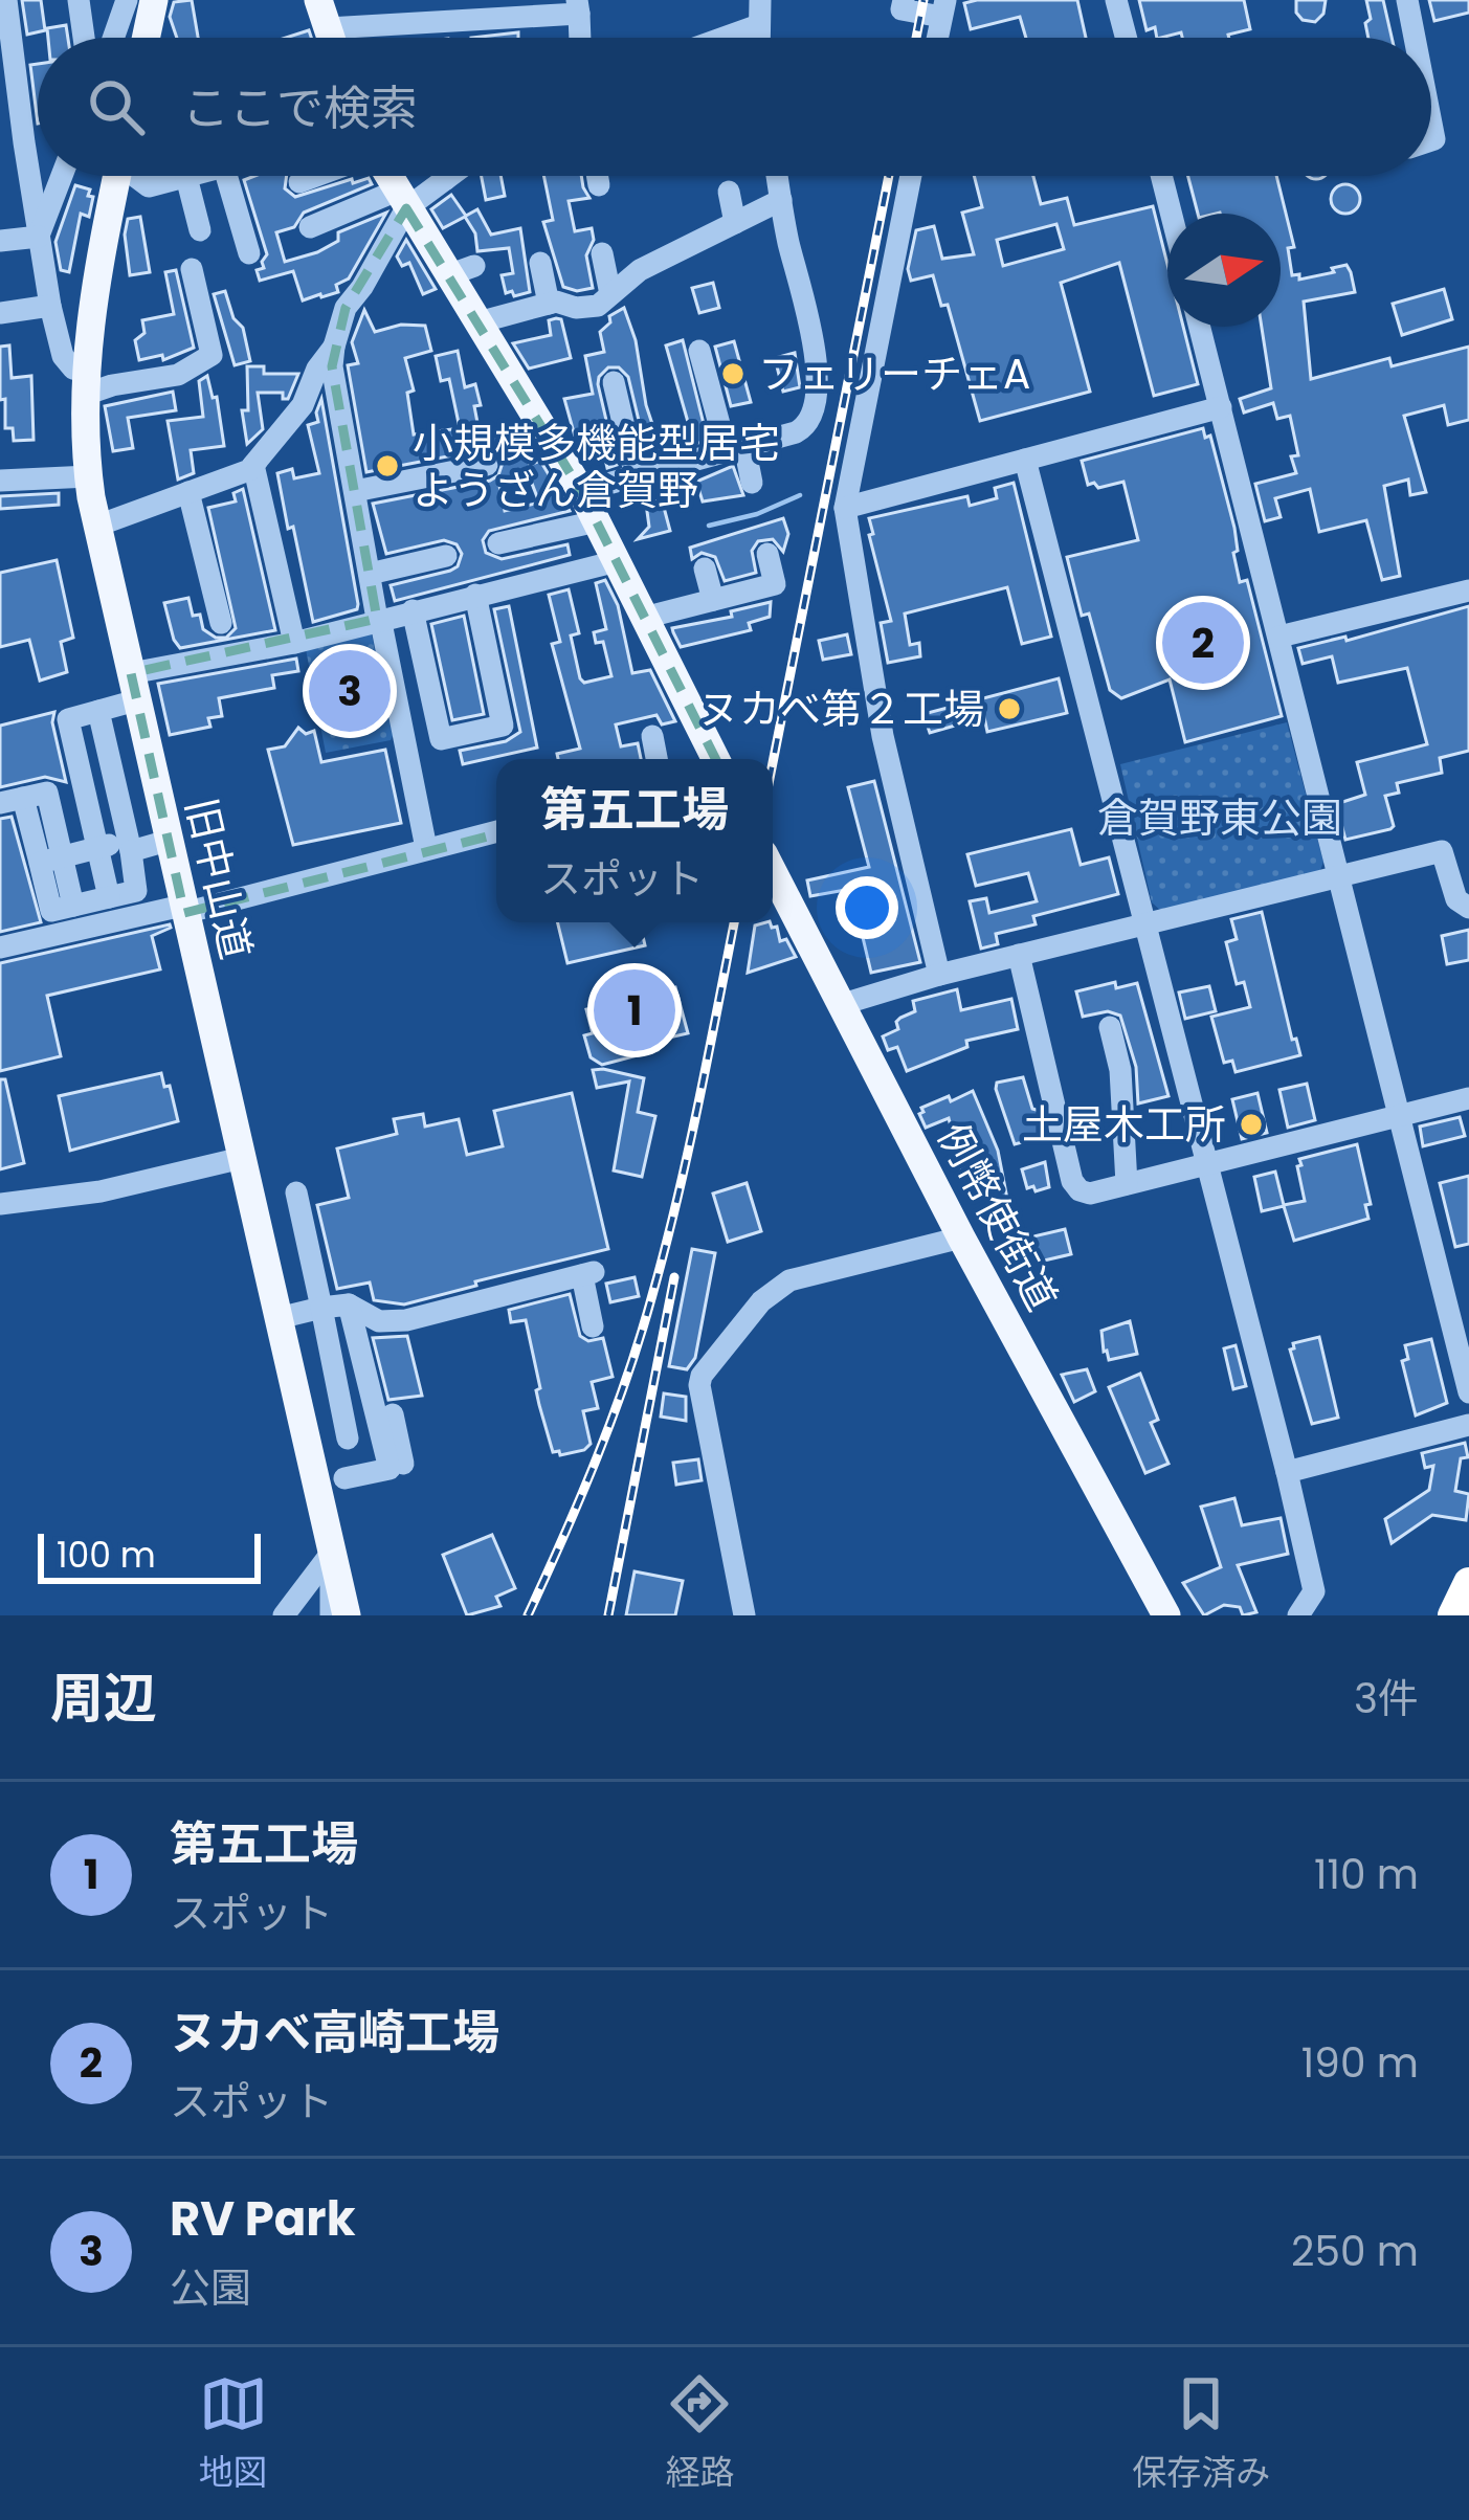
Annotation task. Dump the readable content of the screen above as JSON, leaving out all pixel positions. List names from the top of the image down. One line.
{"streets":{"main road":["旧中山道","例幣使街道"]},"parks":["倉賀野東公園"],"places":["フェリーチェA","小規模多機能型居宅 ようざん倉賀野","ヌカべ第２工場","土屋木工所"],"scale_bar":"100 m","north":"right","page":{"search":"ここで検索","pins":["2","3","1"],"popup":["第五工場","スポット"],"scale":"100 m","heading":["周辺","3件"],"list":[{"mark":"1","name":"第五工場","note":"スポット","value":"110 m"},{"mark":"2","name":"ヌカべ高崎工場","note":"スポット","value":"190 m"},{"mark":"3","name":"RV Park","note":"公園","value":"250 m"}],"nav":["地図","経路","保存済み"]}}
